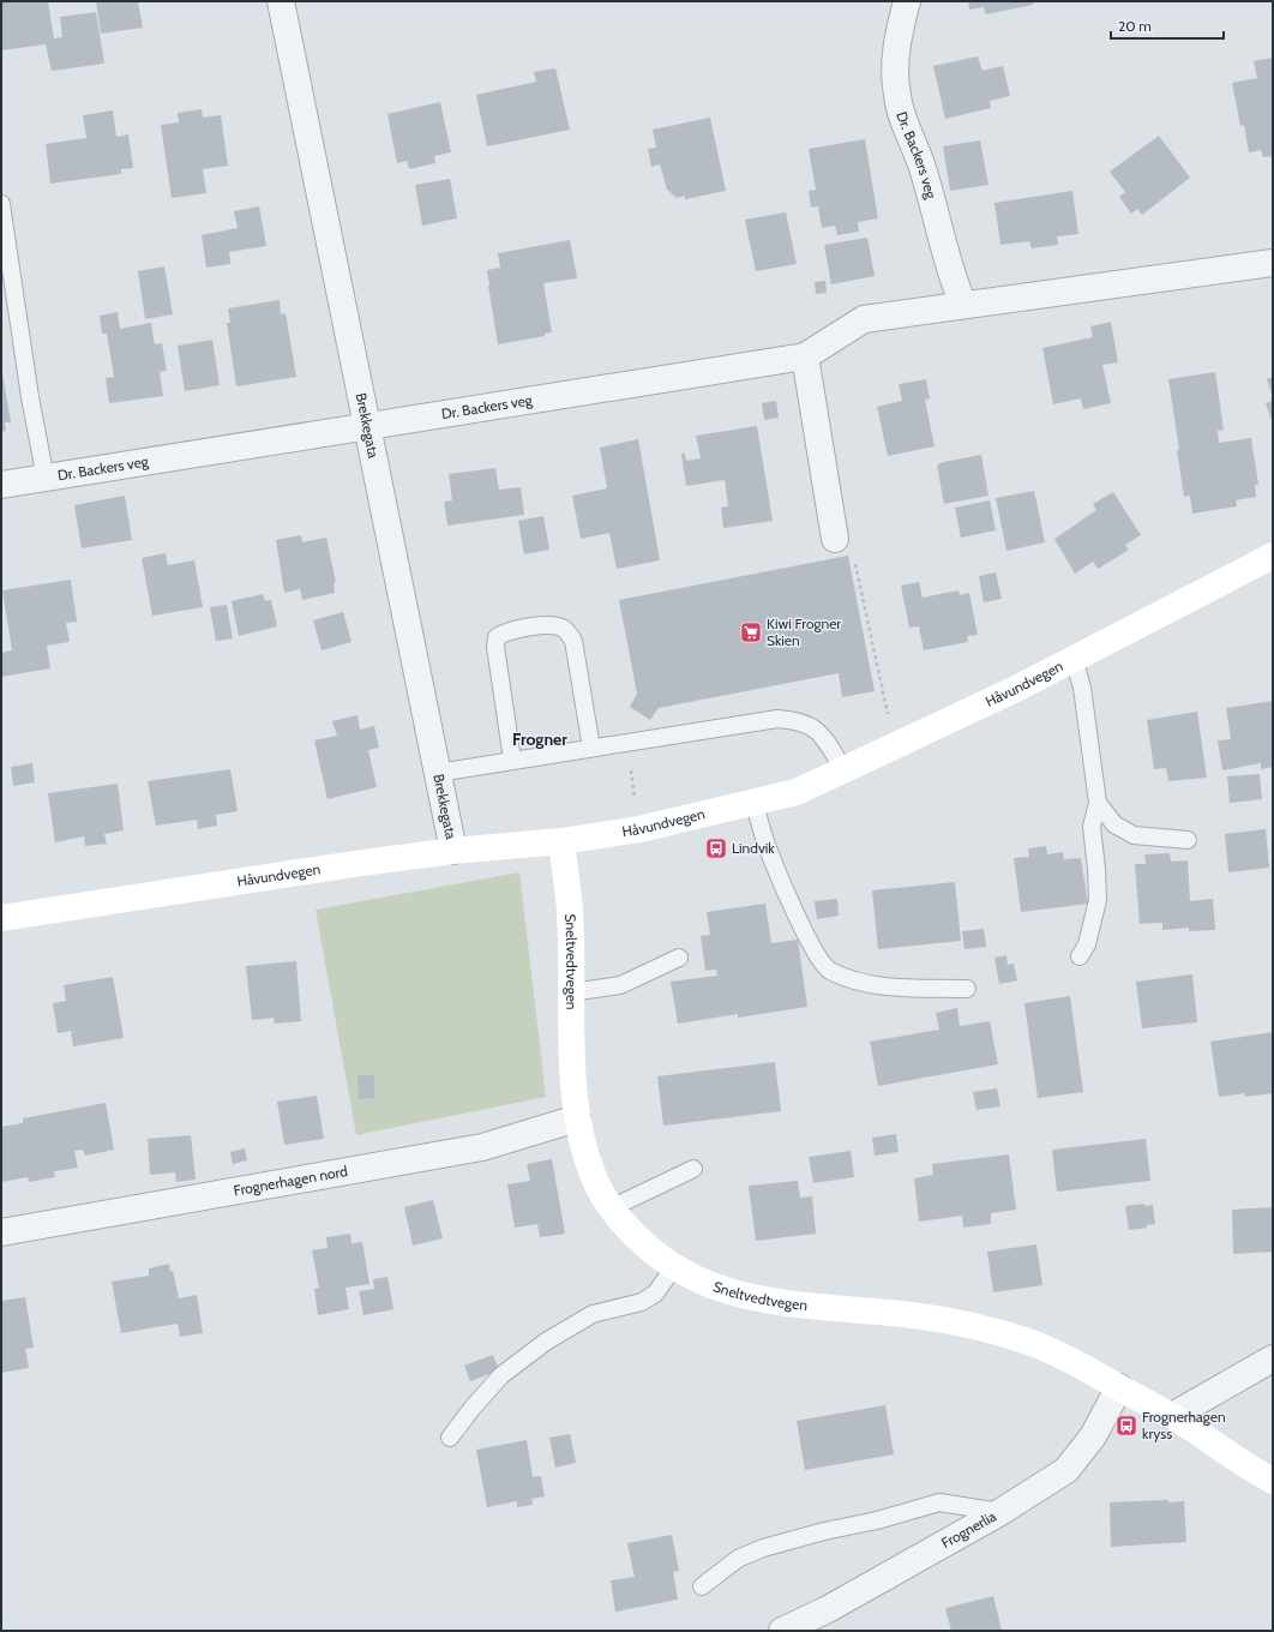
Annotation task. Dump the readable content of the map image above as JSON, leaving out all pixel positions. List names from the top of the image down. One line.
{"streets":{"main road":["Håvundvegen","Sneltvedtvegen"],"street":["Dr. Backers veg","Brekkegata","Frognerhagen nord","Frognerlia"]},"crossings":[["Dr. Backers veg","Brekkegata"],["Brekkegata","Håvundvegen"],["Håvundvegen","Sneltvedtvegen"],["Sneltvedtvegen","Frognerhagen nord"],["Sneltvedtvegen","Frognerlia"]],"districts":["Frogner"],"places":{"supermarket":["Kiwi Frogner Skien"],"bus stop":["Lindvik","Frognerhagen kryss"]},"scale_bar":"20 m"}
